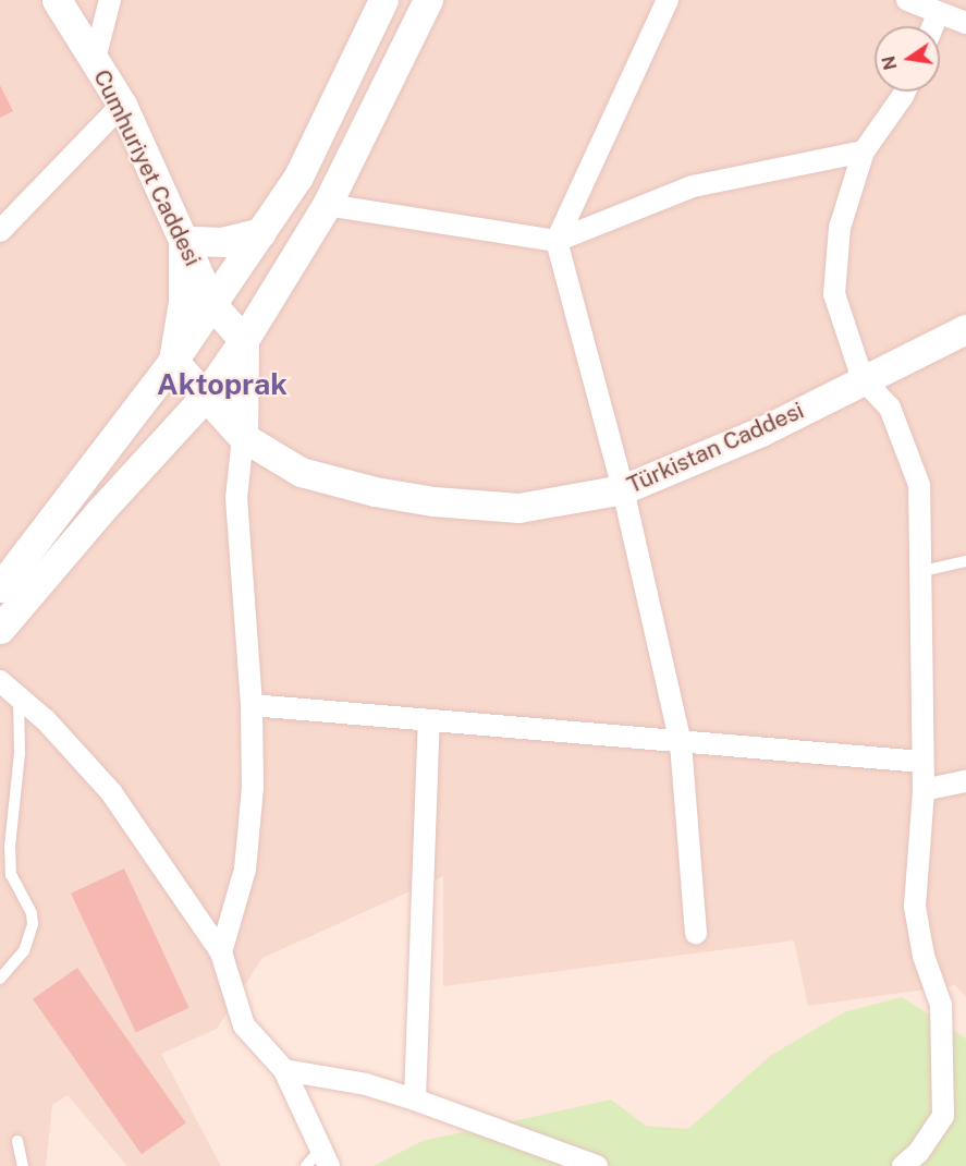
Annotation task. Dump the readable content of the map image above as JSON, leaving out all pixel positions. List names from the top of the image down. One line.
{"streets":{"street":["Cumhuriyet Caddesi","Türkistan Caddesi"]},"districts":["Aktoprak"],"north":"left"}
